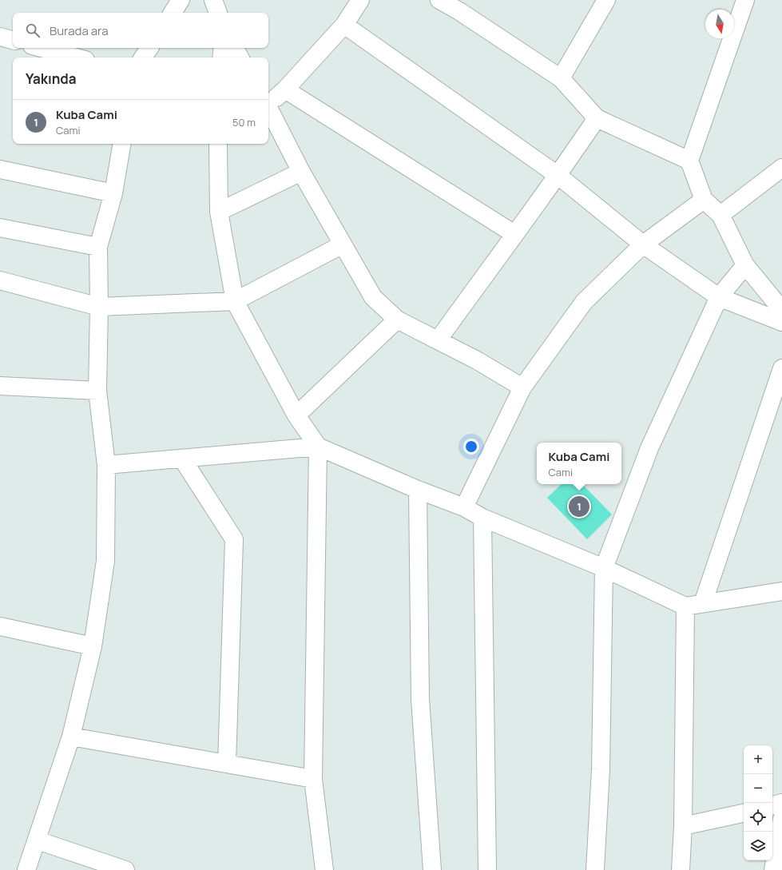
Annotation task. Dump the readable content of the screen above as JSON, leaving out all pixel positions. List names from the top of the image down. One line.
{"north":"bottom","page":{"search":"Burada ara","heading":"Yakında","list":[{"mark":"1","name":"Kuba Cami","note":"Cami","value":"50 m"}],"popup":["Kuba Cami","Cami"],"pins":"1","map_buttons":["+","−"]}}
